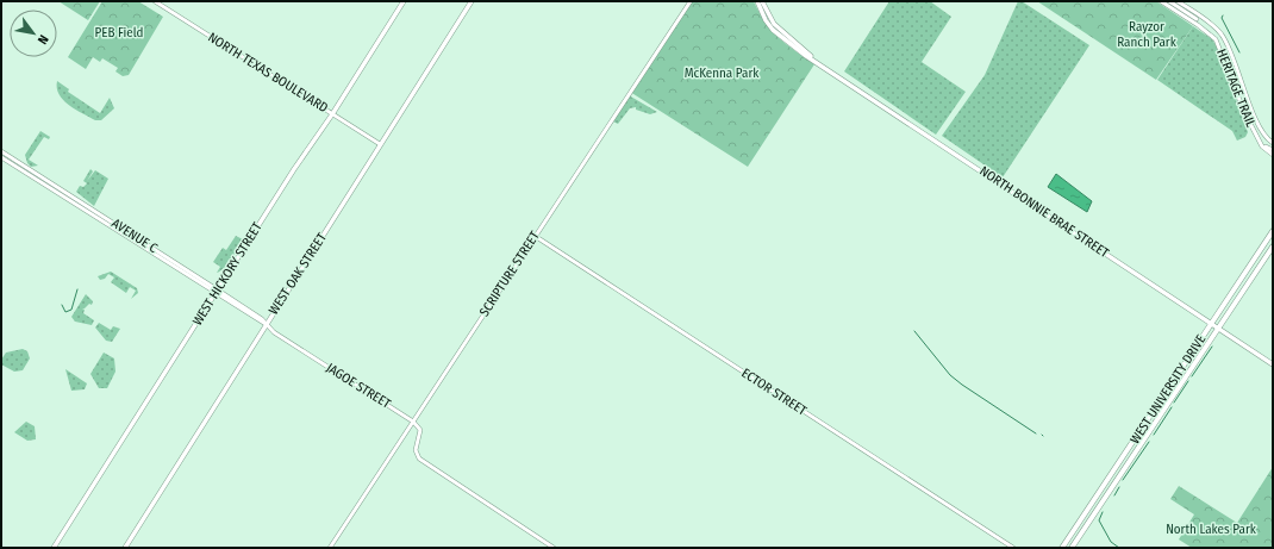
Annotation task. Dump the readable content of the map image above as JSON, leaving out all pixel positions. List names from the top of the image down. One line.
{"streets":{"main road":["NORTH BONNIE BRAE STREET","WEST HICKORY STREET","WEST OAK STREET","WEST UNIVERSITY DRIVE"],"street":["NORTH TEXAS BOULEVARD","HERITAGE TRAIL","AVENUE C","SCRIPTURE STREET","JAGOE STREET","ECTOR STREET"]},"crossings":[["NORTH TEXAS BOULEVARD","WEST HICKORY STREET"],["NORTH TEXAS BOULEVARD","WEST OAK STREET"],["NORTH BONNIE BRAE STREET","WEST UNIVERSITY DRIVE"],["AVENUE C","WEST HICKORY STREET"],["AVENUE C","JAGOE STREET"],["WEST HICKORY STREET","JAGOE STREET"],["WEST OAK STREET","JAGOE STREET"],["SCRIPTURE STREET","JAGOE STREET"],["SCRIPTURE STREET","ECTOR STREET"]],"parks":["Rayzor Ranch Park","PEB Field","McKenna Park","North Lakes Park"],"north":"bottom right"}
